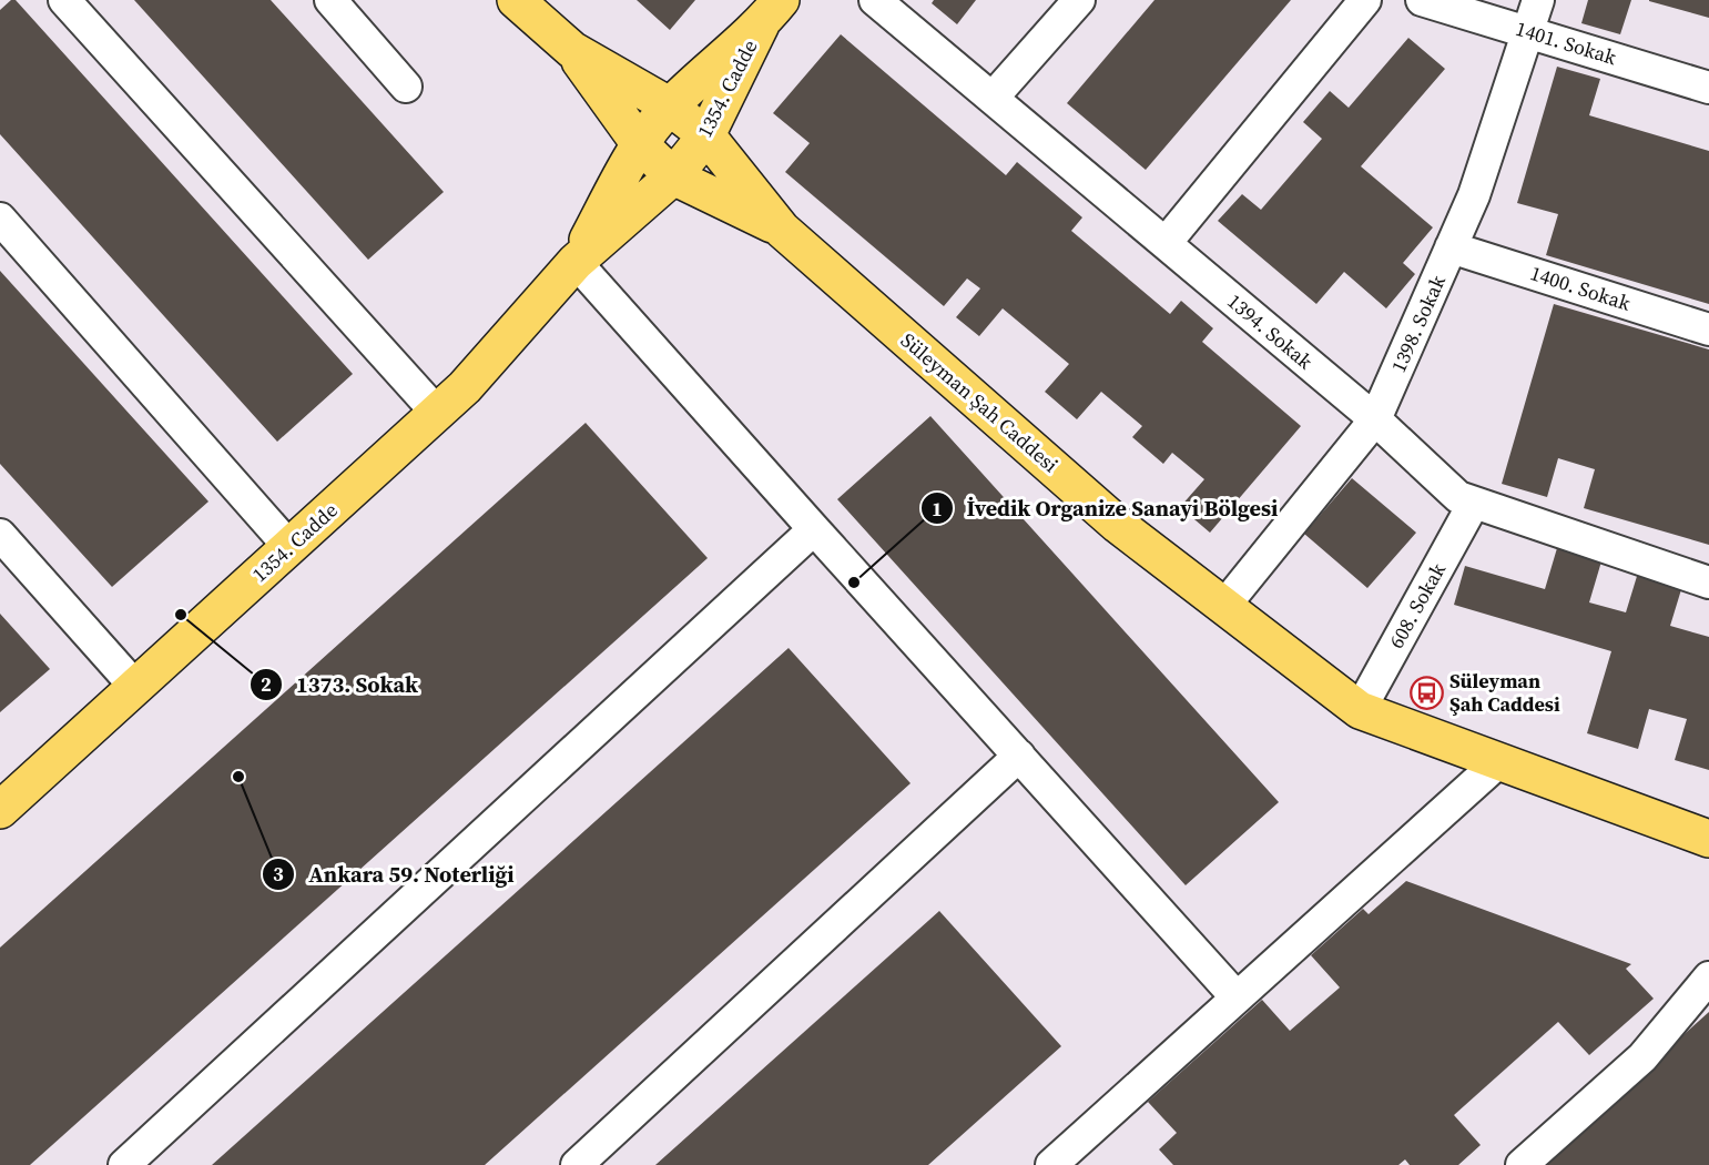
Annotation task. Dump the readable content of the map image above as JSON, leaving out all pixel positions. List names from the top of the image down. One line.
{"streets":{"main road":["1354. Cadde","Süleyman Şah Caddesi"],"lane":["1401. Sokak","1400. Sokak","1398. Sokak","1394. Sokak","608. Sokak"]},"crossings":[["1401. Sokak","1398. Sokak"],["1400. Sokak","1398. Sokak"],["1398. Sokak","1394. Sokak"],["1398. Sokak","Süleyman Şah Caddesi"],["1394. Sokak","608. Sokak"],["Süleyman Şah Caddesi","608. Sokak"]],"places":{"other":["İvedik Organize Sanayi Bölgesi","1373. Sokak","Ankara 59. Noterliği"],"bus stop":["Süleyman Şah Caddesi"]}}
